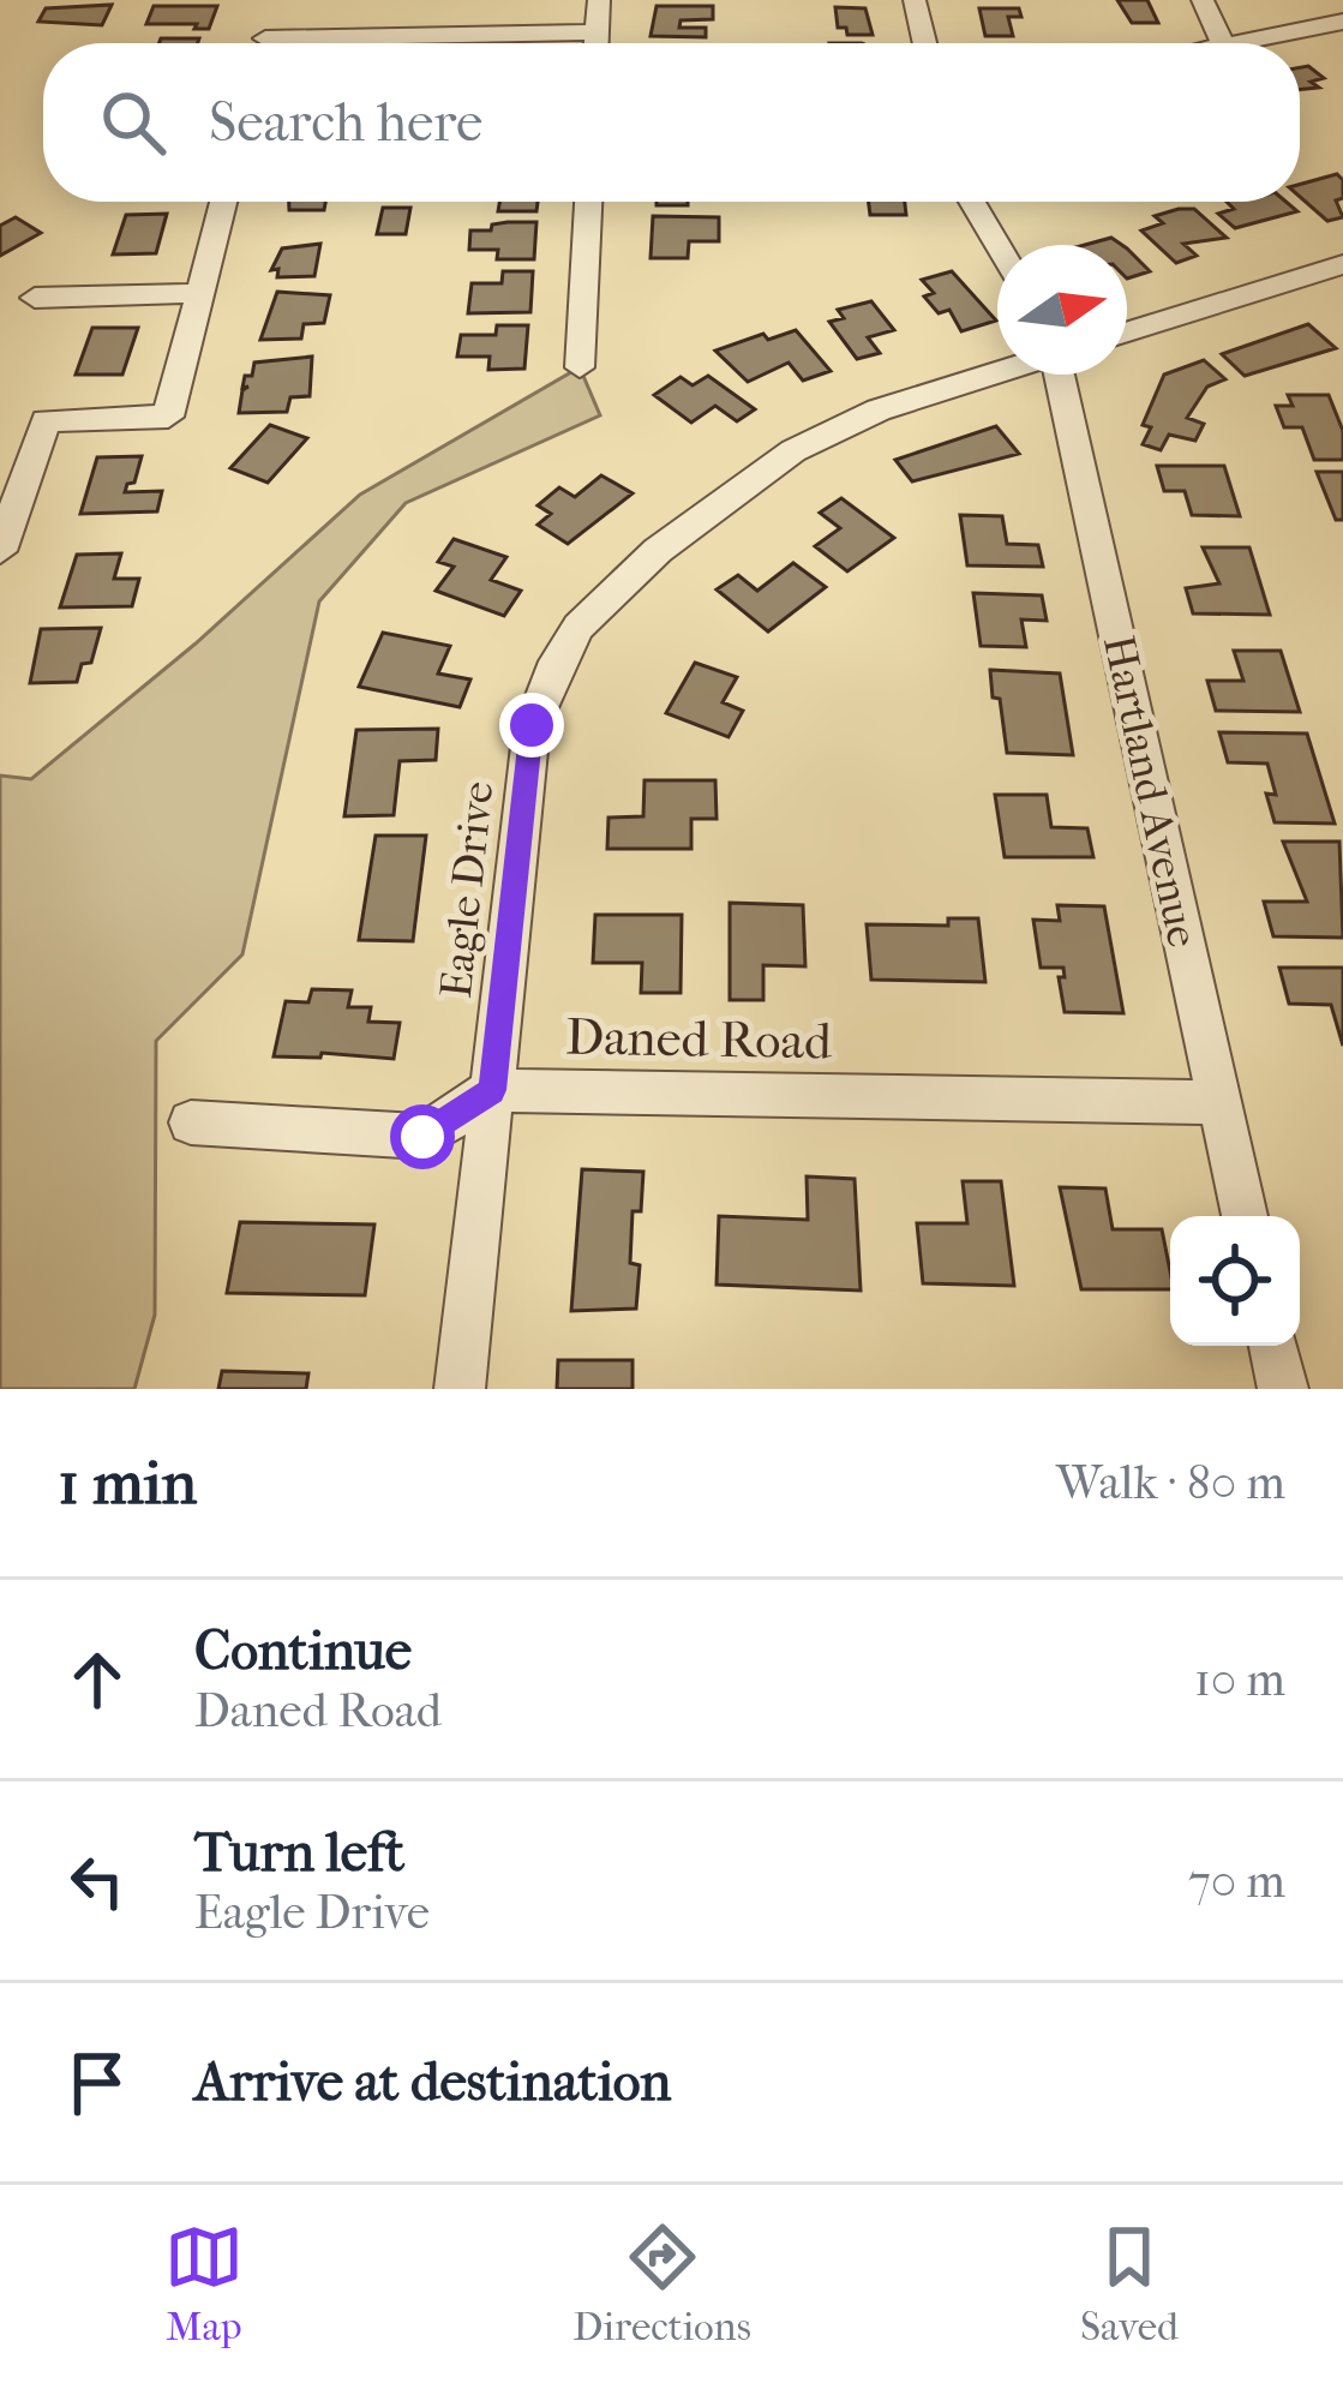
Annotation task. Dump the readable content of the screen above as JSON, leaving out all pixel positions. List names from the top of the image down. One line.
{"streets":{"street":["Hartland Avenue","Eagle Drive","Daned Road"]},"crossings":[["Hartland Avenue","Daned Road"],["Eagle Drive","Daned Road"]],"north":"right","page":{"search":"Search here","heading":["1 min","Walk · 80 m"],"list":[["Continue","Daned Road","10 m"],["Turn left","Eagle Drive","70 m"],"Arrive at destination"],"nav":["Map","Directions","Saved"]}}
